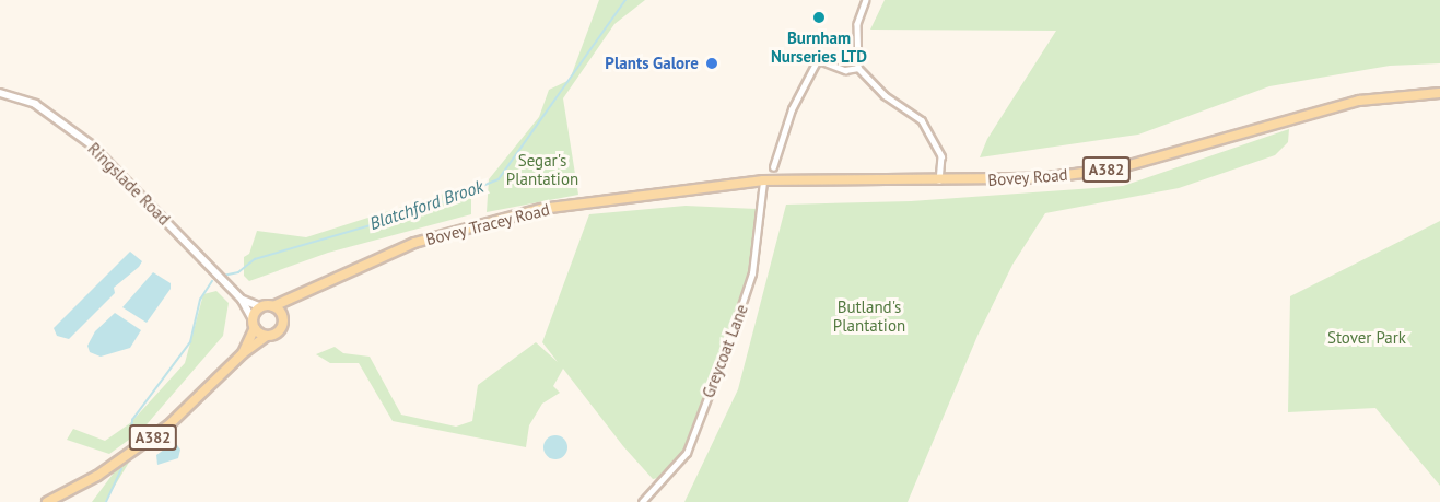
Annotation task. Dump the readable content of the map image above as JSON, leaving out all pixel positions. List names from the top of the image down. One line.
{"streets":{"main road":["A382","Bovey Road","Bovey Tracey Road"],"street":["Ringslade Road","Greycoat Lane"]},"crossings":[["A382","Ringslade Road"],["A382","Bovey Tracey Road"],["Bovey Road","Bovey Tracey Road"],["Bovey Road","Greycoat Lane"],["Ringslade Road","Bovey Tracey Road"],["Bovey Tracey Road","Greycoat Lane"]],"water":["Blatchford Brook"],"parks":["Segar's Plantation","Butland's Plantation","Stover Park"],"places":["Burnham Nurseries LTD","Plants Galore"]}
